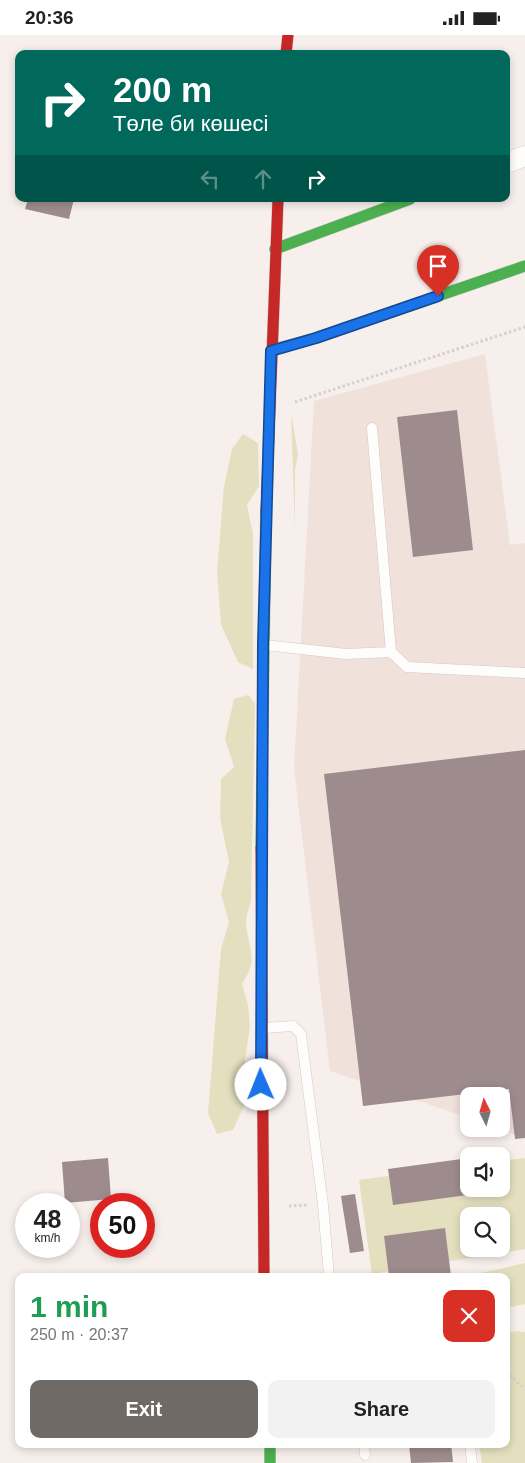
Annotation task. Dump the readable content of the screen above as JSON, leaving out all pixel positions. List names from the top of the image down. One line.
{"north":"top","page":{"status":"20:36","turn":["200 m","Төле би көшесі"],"speed":"48 km/h","limit":"50","heading":["1 min","250 m · 20:37"],"buttons":["Exit","Share"]}}
